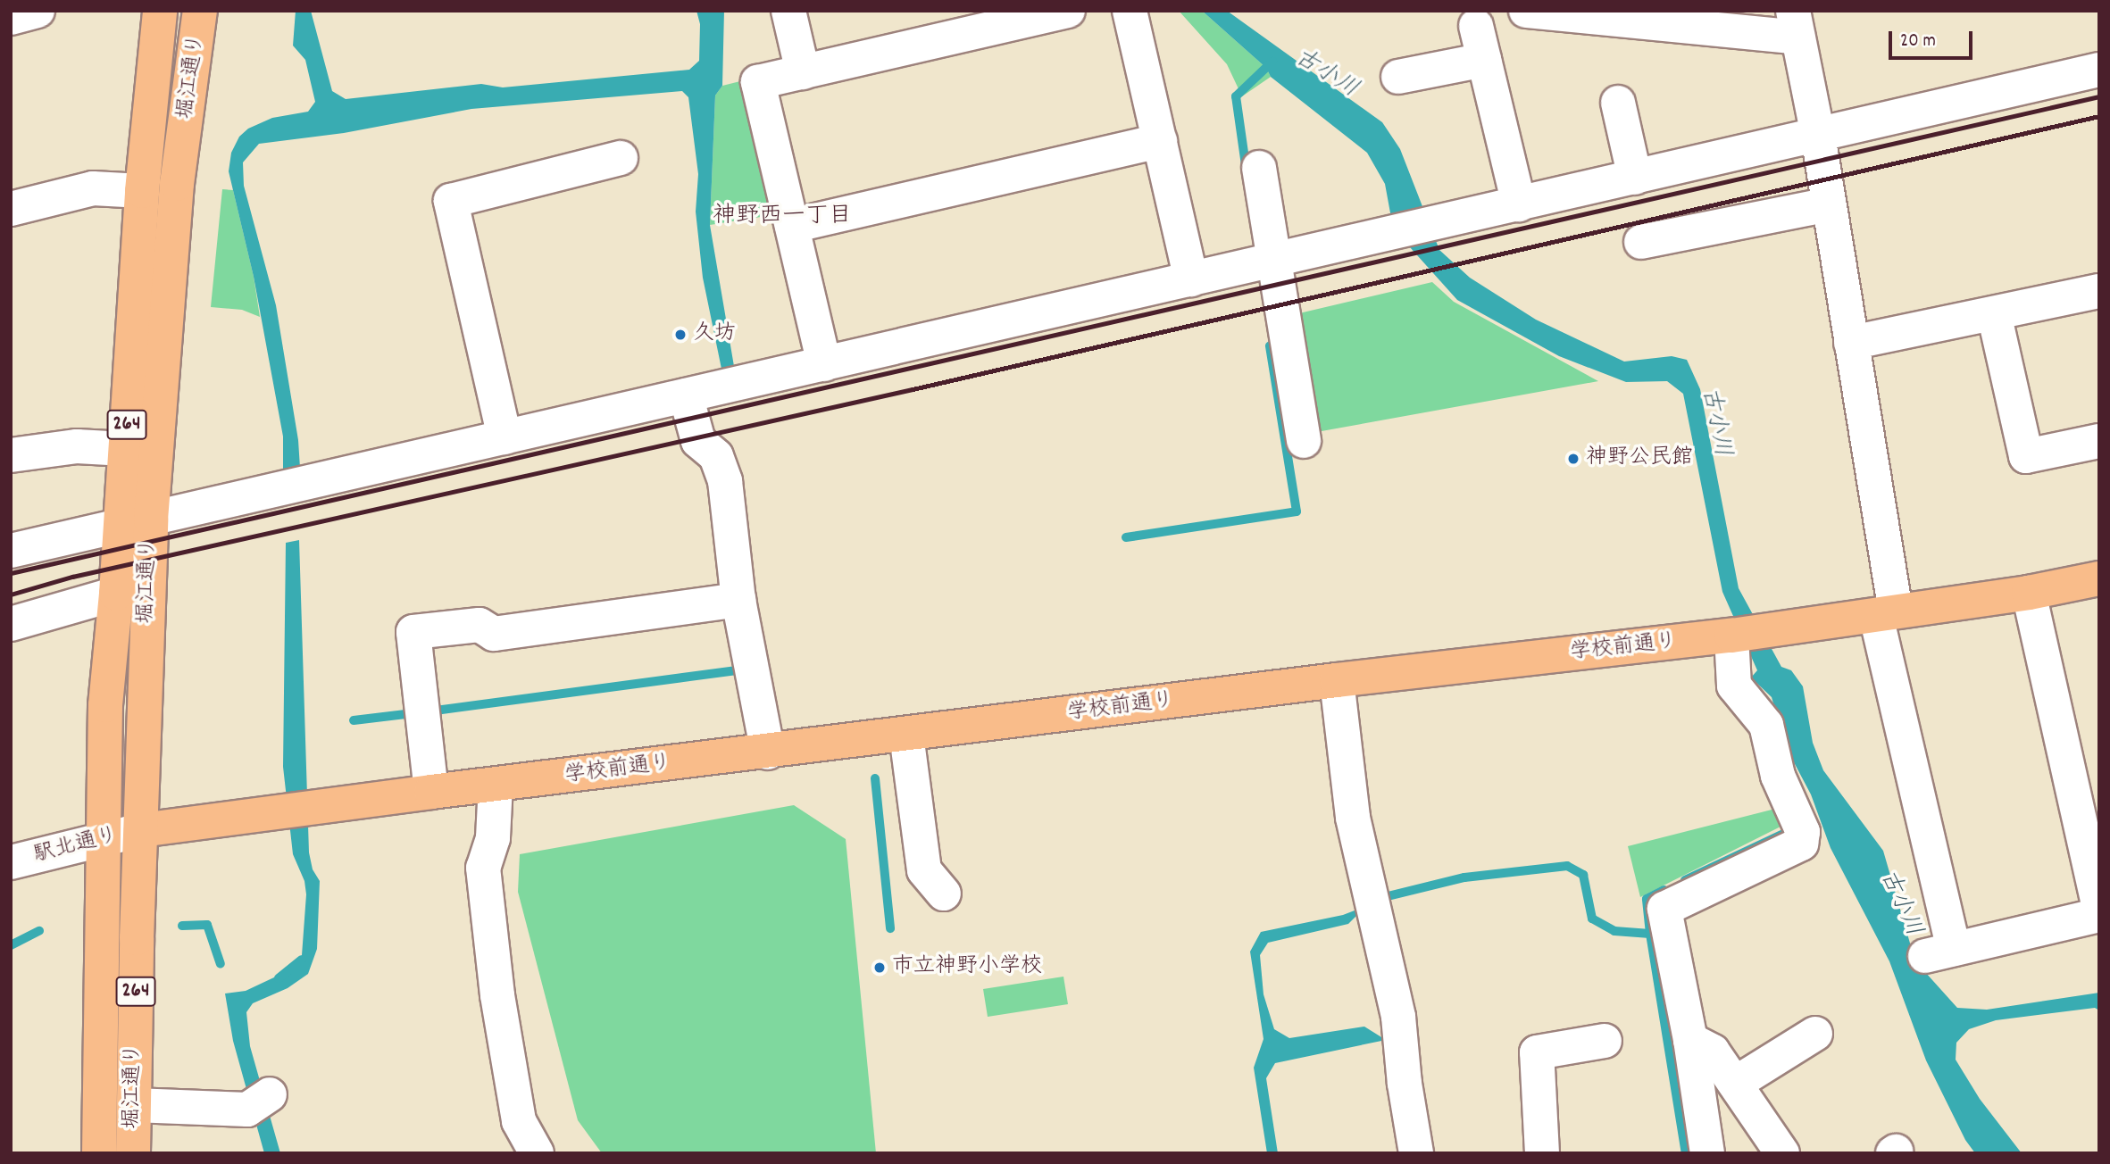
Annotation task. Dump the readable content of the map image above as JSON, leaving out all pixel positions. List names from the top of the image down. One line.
{"streets":{"main road":["堀江通り","264","学校前通り"],"street":["駅北通り"]},"crossings":[["堀江通り","学校前通り"],["堀江通り","駅北通り"],["学校前通り","駅北通り"]],"districts":["神野西一丁目"],"water":["古小川"],"places":["久坊","神野公民館","市立神野小学校"],"scale_bar":"20 m"}
